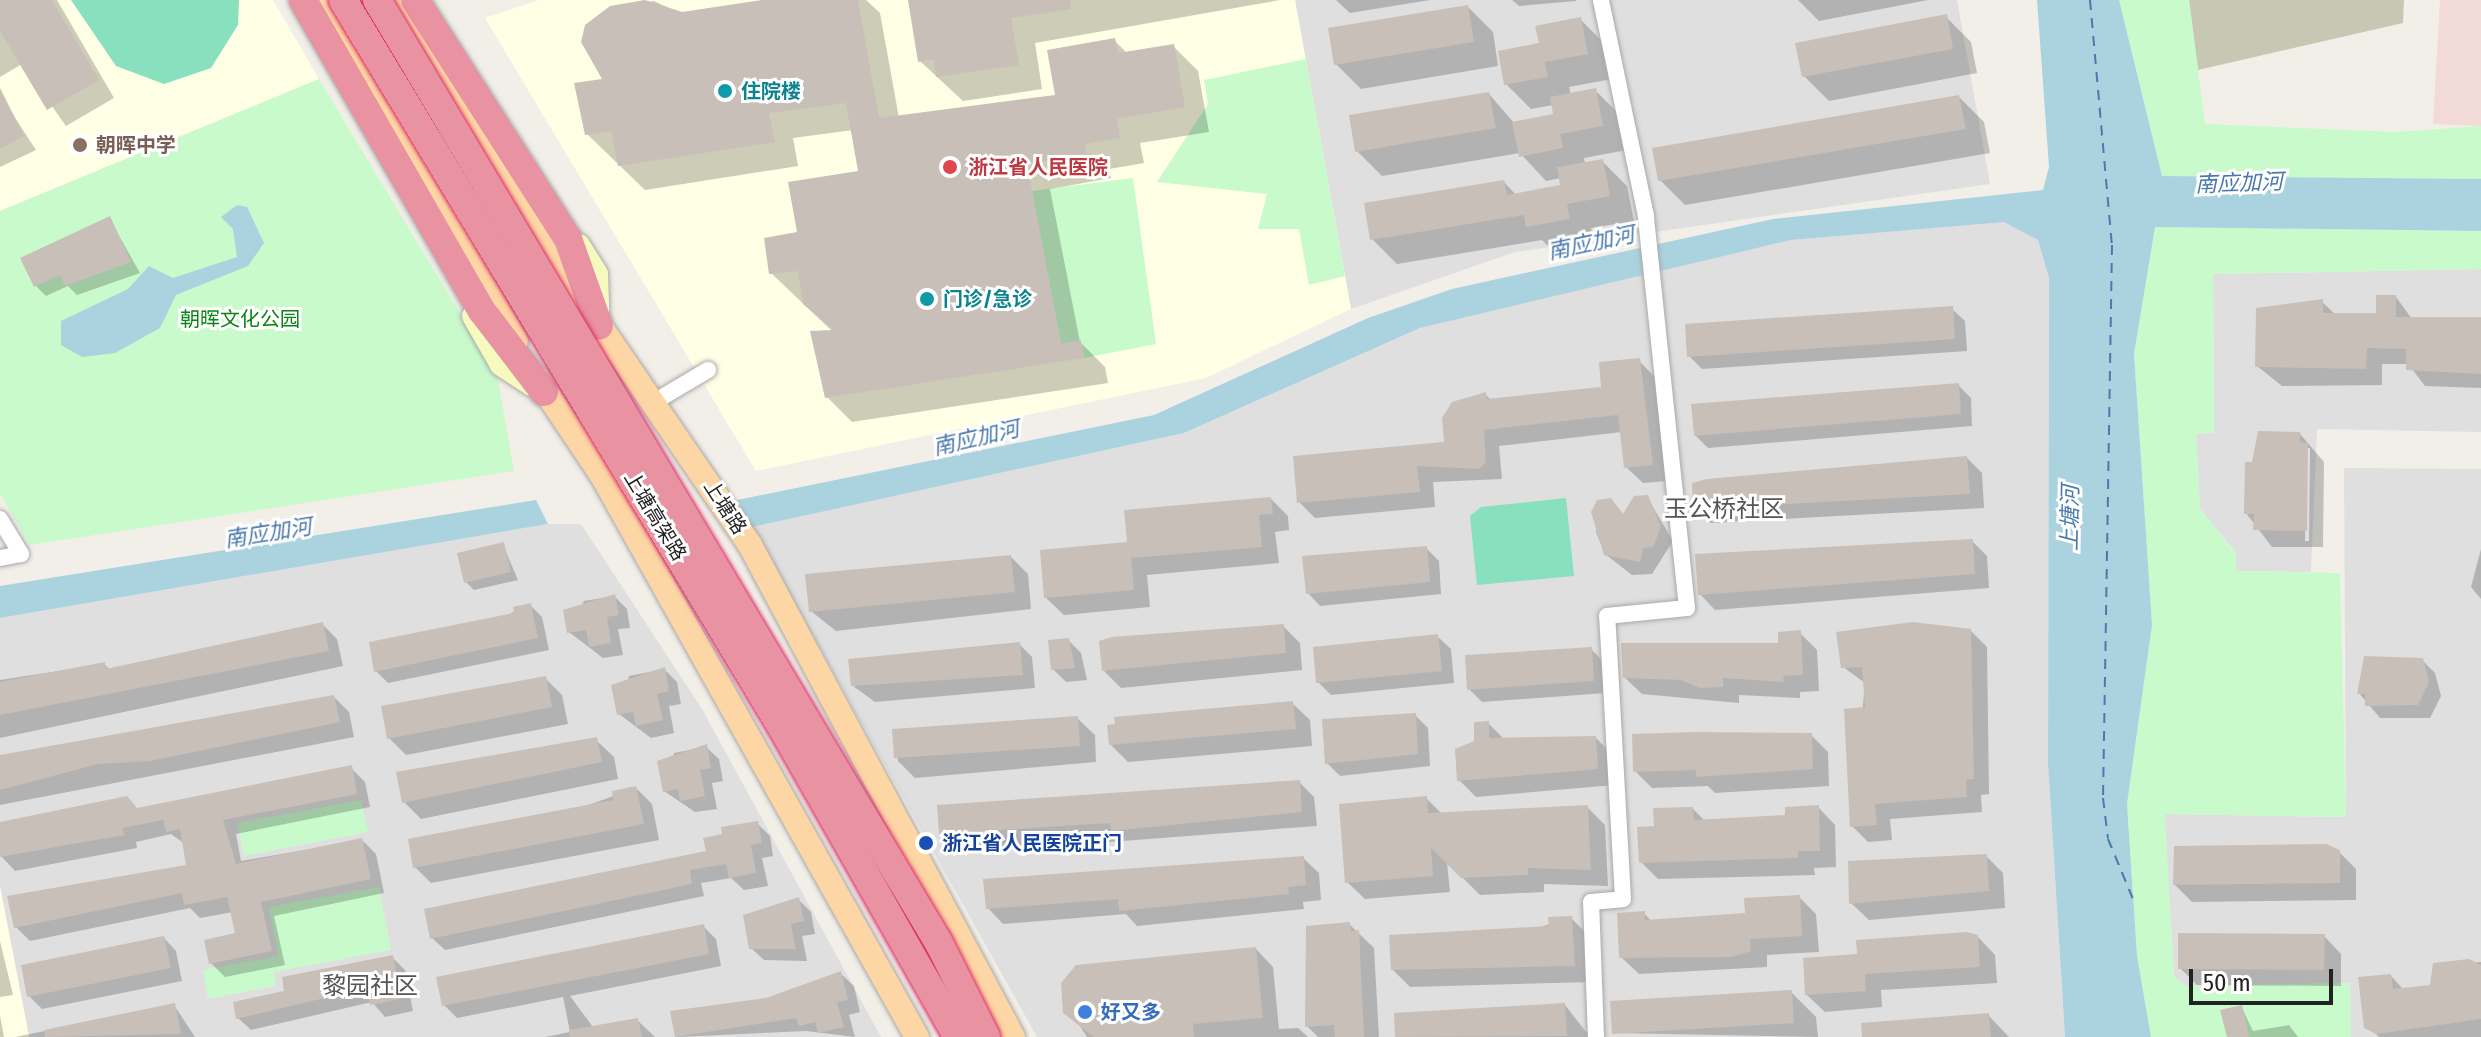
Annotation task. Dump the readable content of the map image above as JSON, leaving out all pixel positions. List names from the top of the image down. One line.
{"streets":{"highway":["上塘高架路"],"main road":["上塘路"]},"districts":["玉公桥社区","黎园社区"],"water":["南应加河","上塘河"],"parks":["朝晖文化公园"],"places":["住院楼","朝晖中学","浙江省人民医院","门诊/急诊","浙江省人民医院正门","好又多"],"scale_bar":"50 m"}
